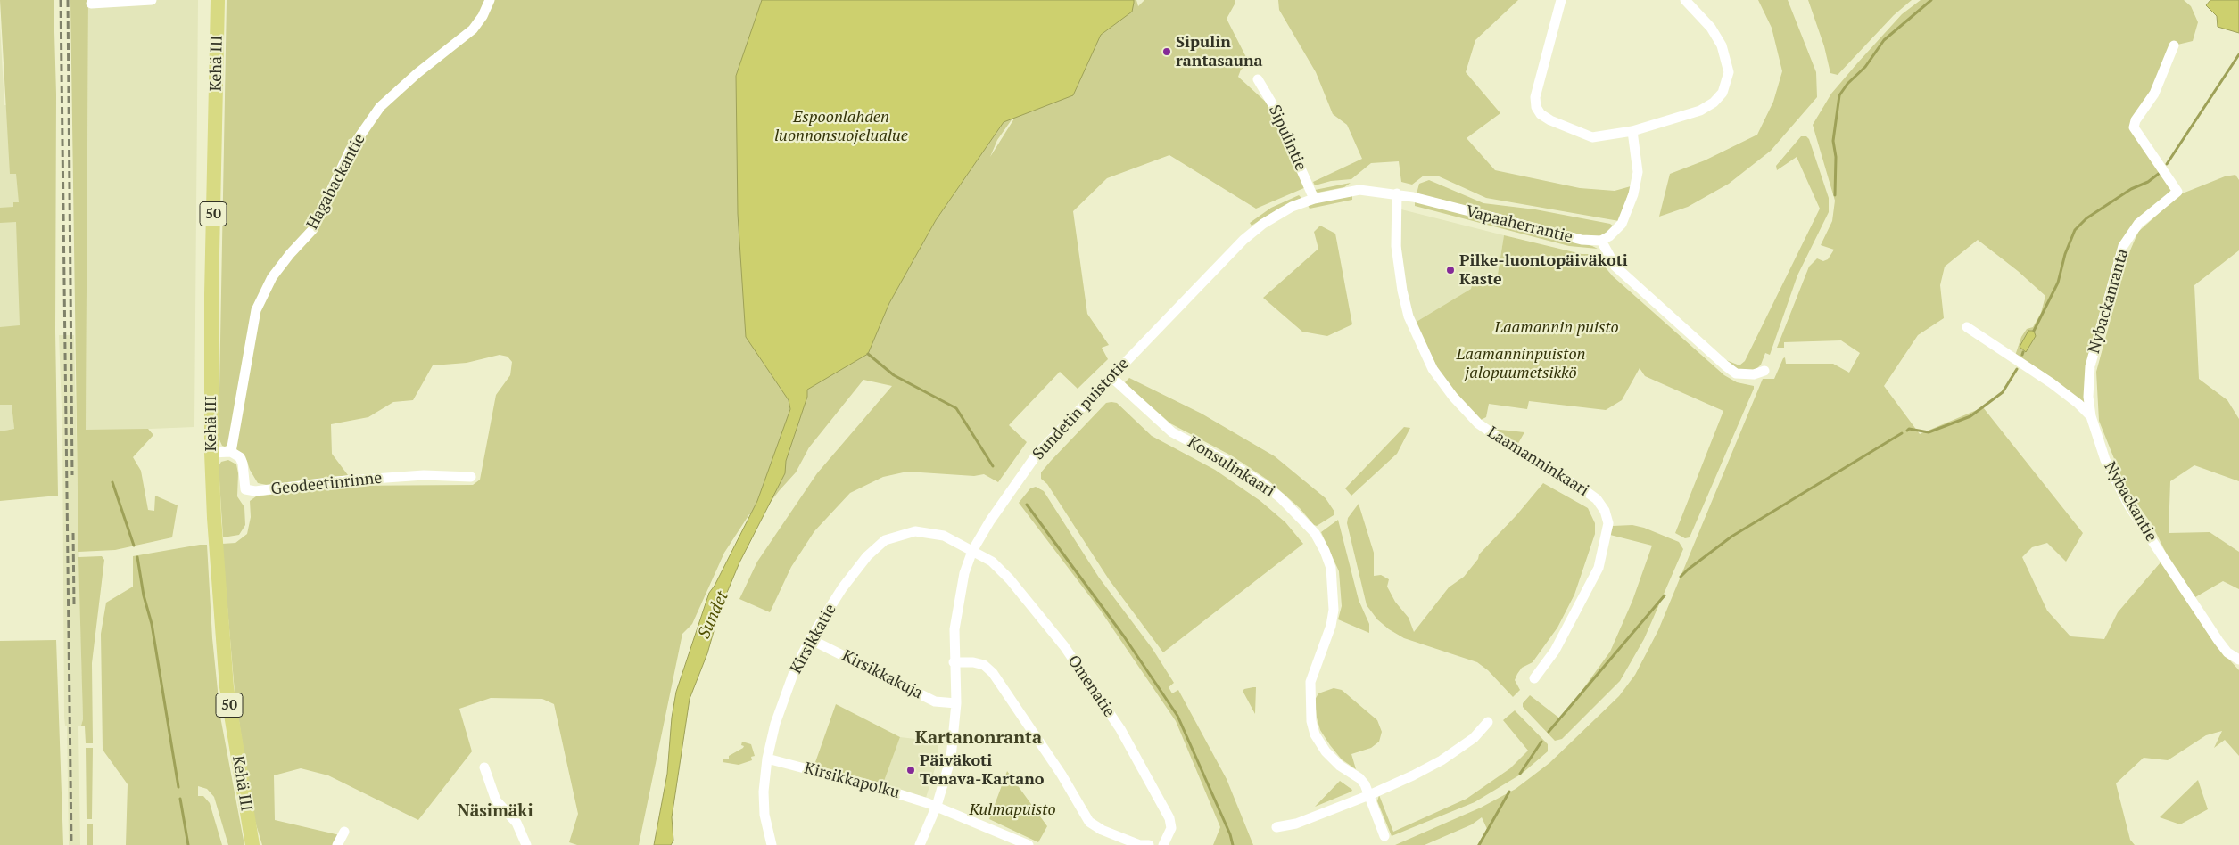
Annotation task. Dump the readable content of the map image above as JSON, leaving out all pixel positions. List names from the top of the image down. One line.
{"streets":{"highway":["Kehä III","50"],"street":["Sipulintie","Hagabackantie","Vapaaherrantie","Nybackanranta","Sundetin puistotie","Laamanninkaari","Konsulinkaari","Geodeetinrinne","Nybackantie","Kirsikkatie","Kirsikkakuja","Omenatie","Kirsikkapolku"]},"crossings":[["Sipulintie","Sundetin puistotie"],["Hagabackantie","Geodeetinrinne"],["Vapaaherrantie","Sundetin puistotie"],["Vapaaherrantie","Laamanninkaari"],["Nybackanranta","Nybackantie"],["Sundetin puistotie","Laamanninkaari"],["Sundetin puistotie","Konsulinkaari"],["Sundetin puistotie","Kirsikkatie"],["Sundetin puistotie","Kirsikkakuja"],["Sundetin puistotie","Omenatie"],["Sundetin puistotie","Kirsikkapolku"],["Kirsikkatie","Kirsikkakuja"],["Kirsikkatie","Omenatie"],["Kirsikkatie","Kirsikkapolku"]],"districts":["Kartanonranta","Näsimäki"],"water":["Sundet"],"parks":["Espoonlahden luonnonsuojelualue","Laamannin puisto","Laamanninpuiston jalopuumetsikkö","Kulmapuisto"],"places":["Sipulin rantasauna","Pilke-luontopäiväkoti Kaste","Päiväkoti Tenava-Kartano"]}
